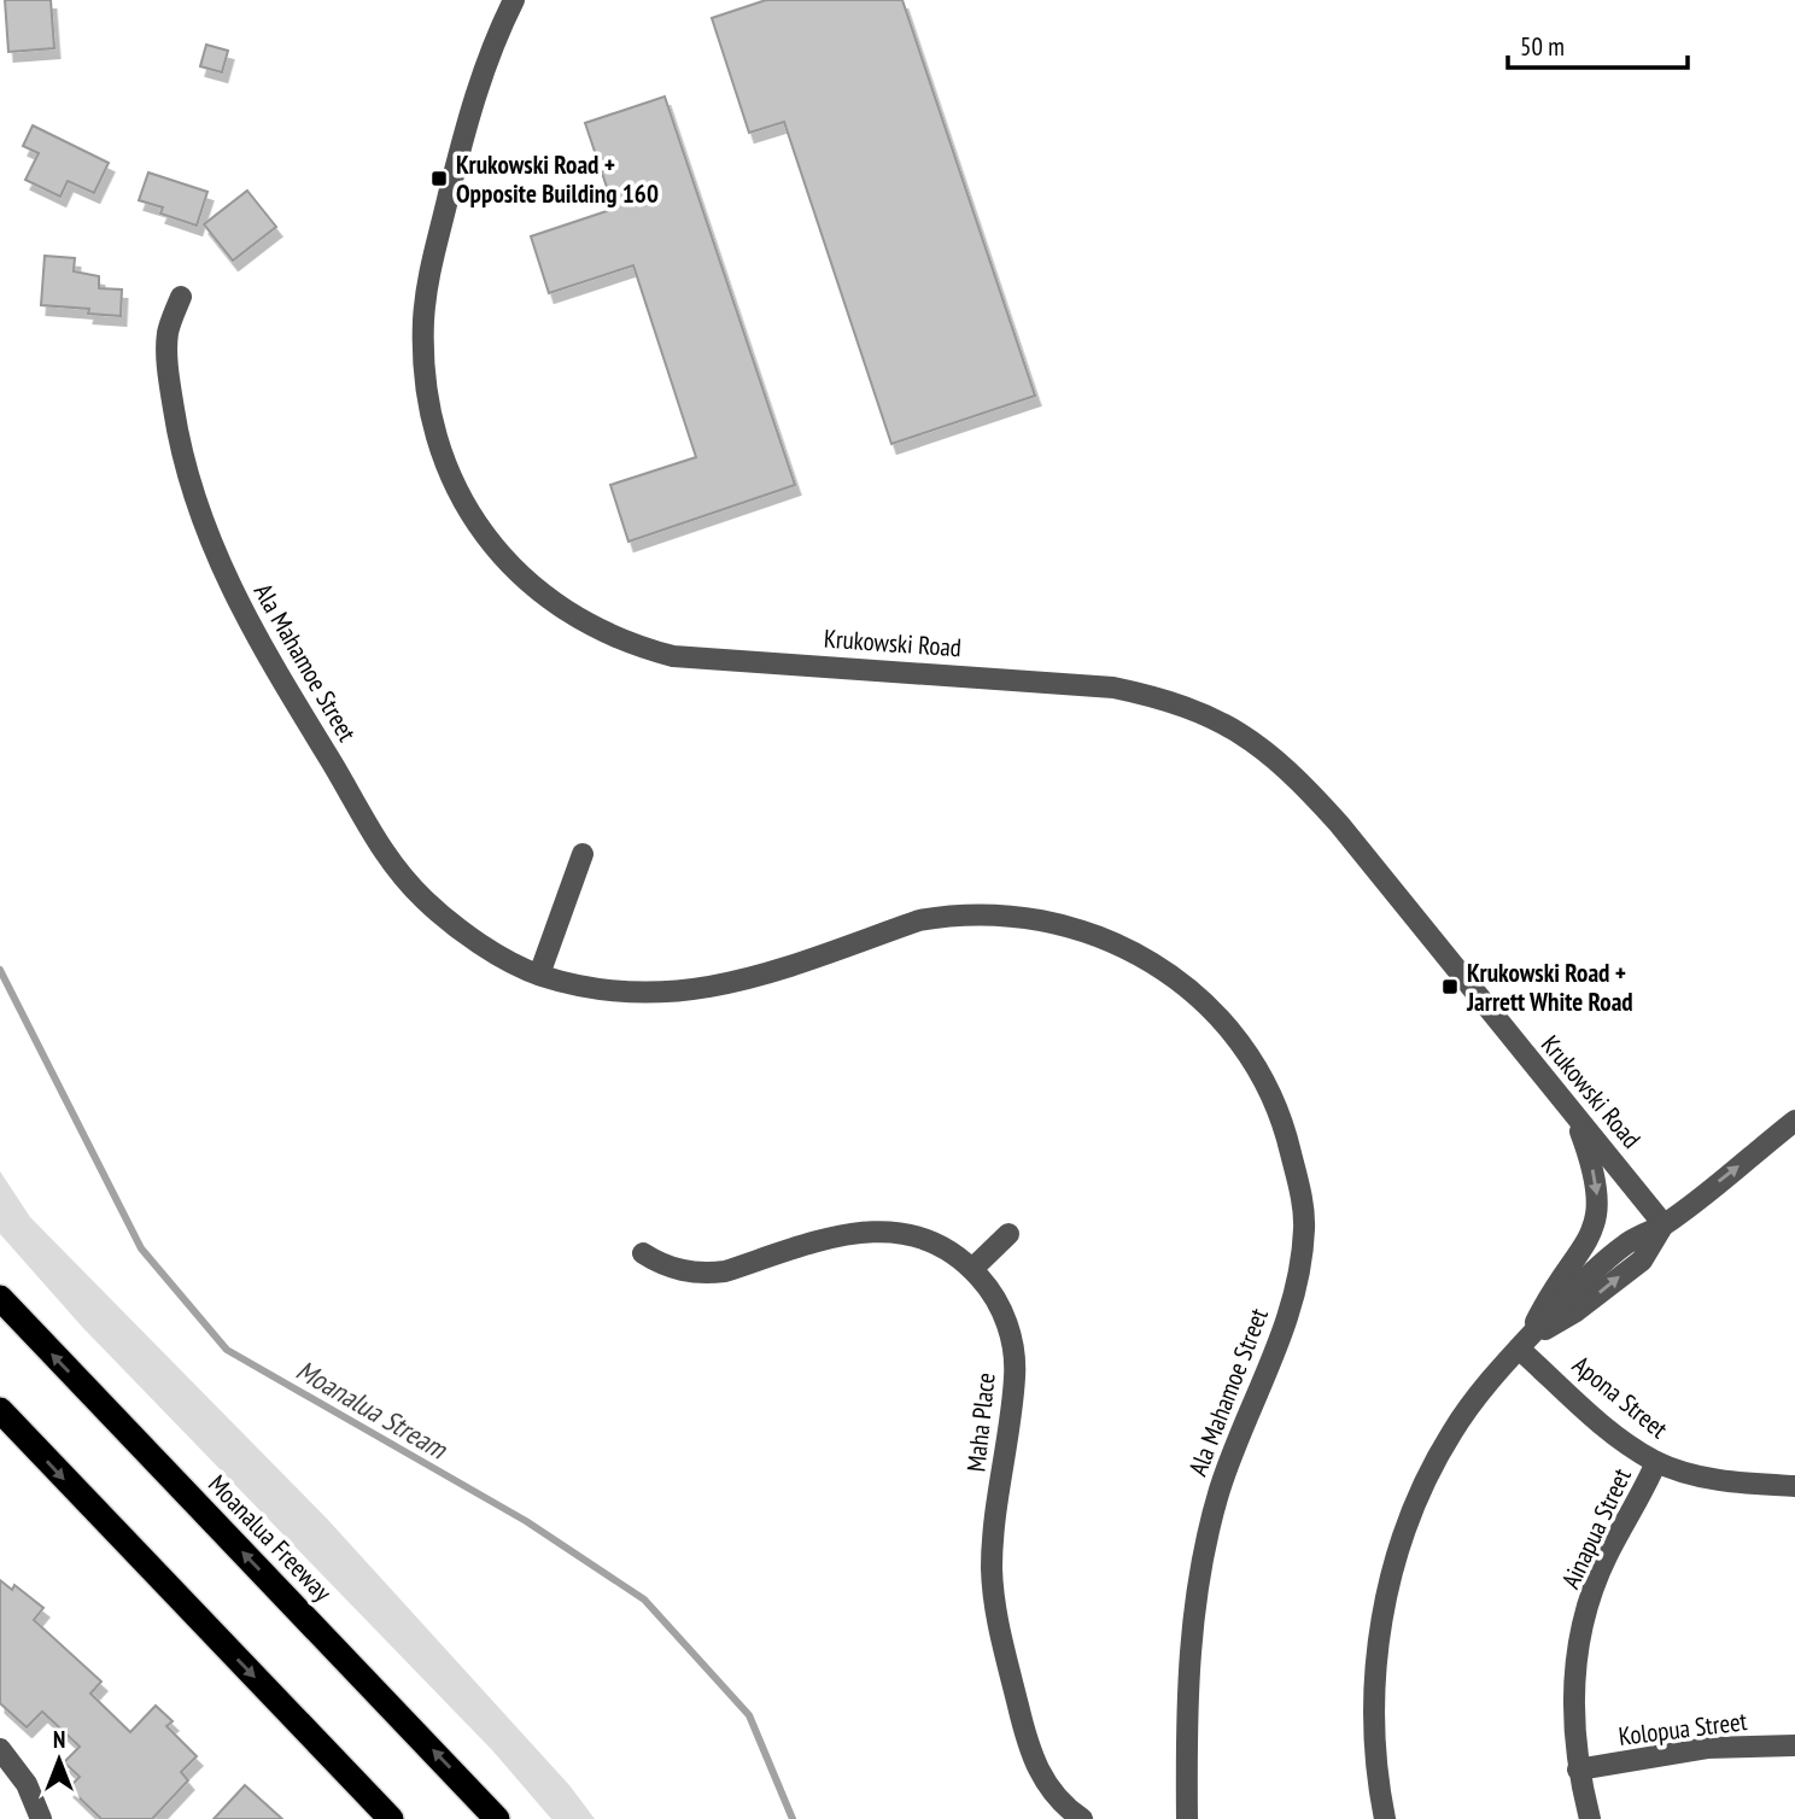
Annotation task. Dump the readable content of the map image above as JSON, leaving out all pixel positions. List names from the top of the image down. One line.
{"streets":{"highway":["Moanalua Freeway"],"street":["Krukowski Road","Ala Mahamoe Street","Apona Street","Maha Place","Ainapua Street","Kolopua Street"]},"crossings":[["Apona Street","Ainapua Street"],["Ainapua Street","Kolopua Street"]],"water":["Moanalua Stream"],"places":{"transit":["Krukowski Road + Opposite Building 160","Krukowski Road + Jarrett White Road"]},"scale_bar":"50 m","north":"top"}
